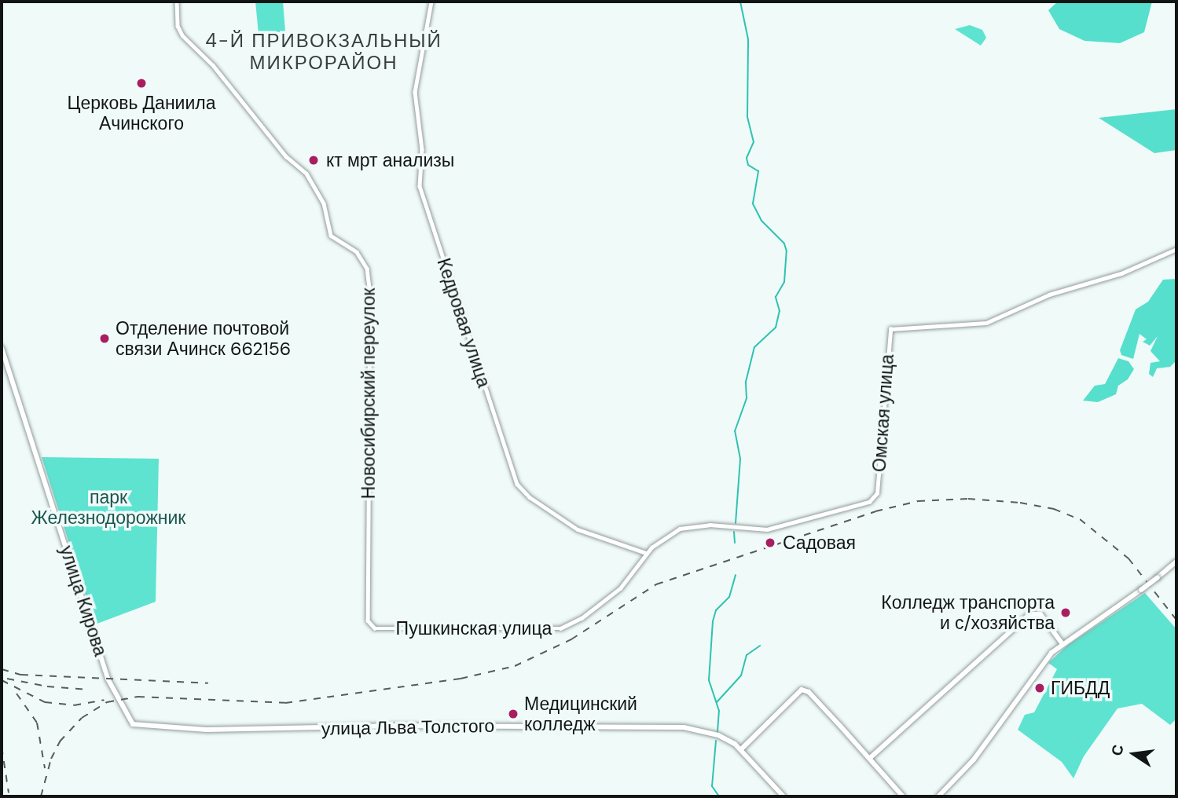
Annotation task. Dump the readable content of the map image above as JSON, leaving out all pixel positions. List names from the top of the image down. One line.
{"streets":{"main road":["улица Кирова","улица Льва Толстого"],"street":["Кедровая улица","Новосибирский переулок","Омская улица","Пушкинская улица"]},"crossings":[["Кедровая улица","Пушкинская улица"],["Новосибирский переулок","Пушкинская улица"],["Омская улица","Пушкинская улица"],["улица Кирова","улица Льва Толстого"]],"districts":["4-Й ПРИВОКЗАЛЬНЫЙ МИКРОРАЙОН"],"parks":["парк Железнодорожник"],"places":["Церковь Даниила Ачинского","кт мрт анализы","Отделение почтовой связи Ачинск 662156","Садовая","Колледж транспорта и с/хозяйства","ГИБДД","Медицинский колледж"],"north":"left"}
